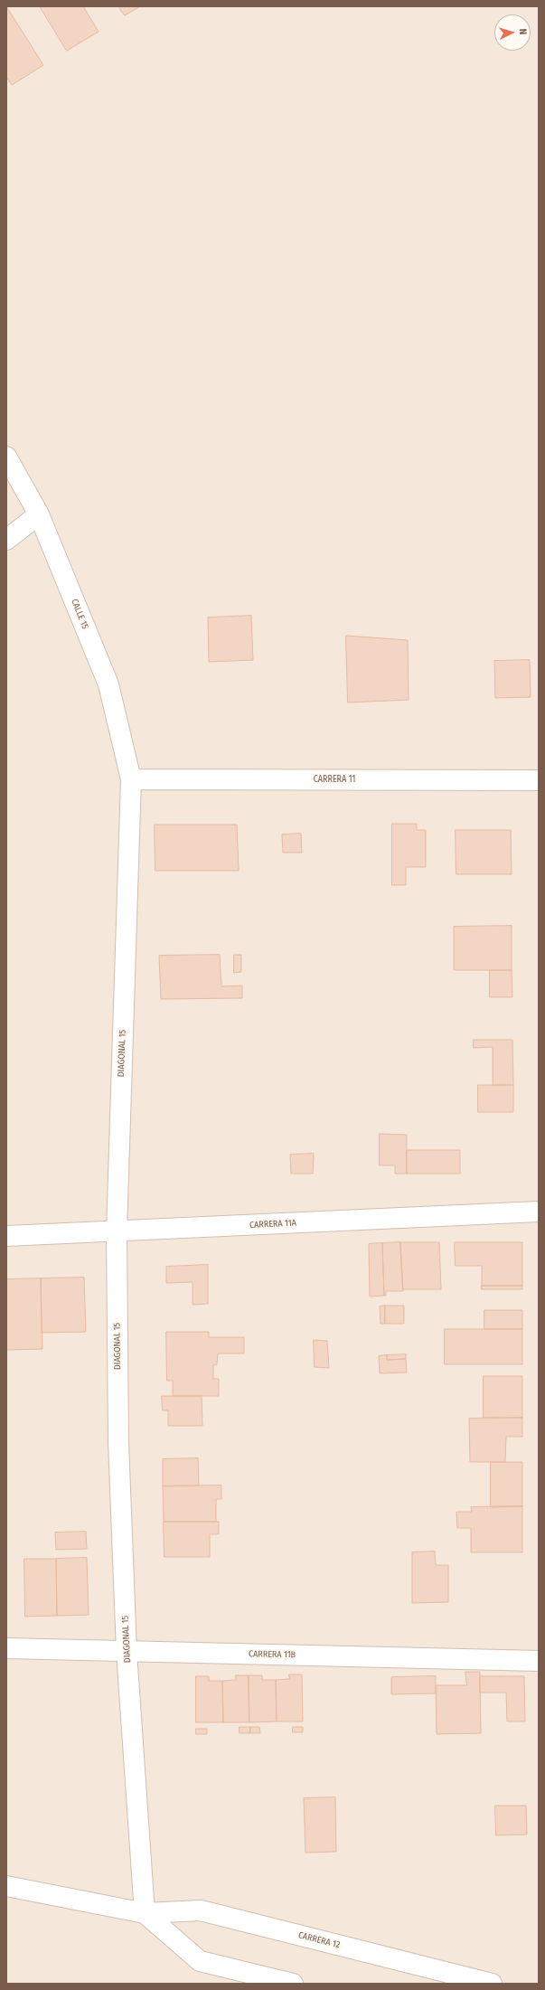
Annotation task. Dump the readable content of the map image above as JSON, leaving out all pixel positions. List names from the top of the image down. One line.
{"streets":{"street":["CALLE 15","CARRERA 11","DIAGONAL 15","CARRERA 11A","CARRERA 11B","CARRERA 12"]},"crossings":[["CALLE 15","CARRERA 11"],["CALLE 15","DIAGONAL 15"],["CARRERA 11","DIAGONAL 15"],["DIAGONAL 15","CARRERA 11A"],["DIAGONAL 15","CARRERA 11B"],["DIAGONAL 15","CARRERA 12"]],"north":"right"}
